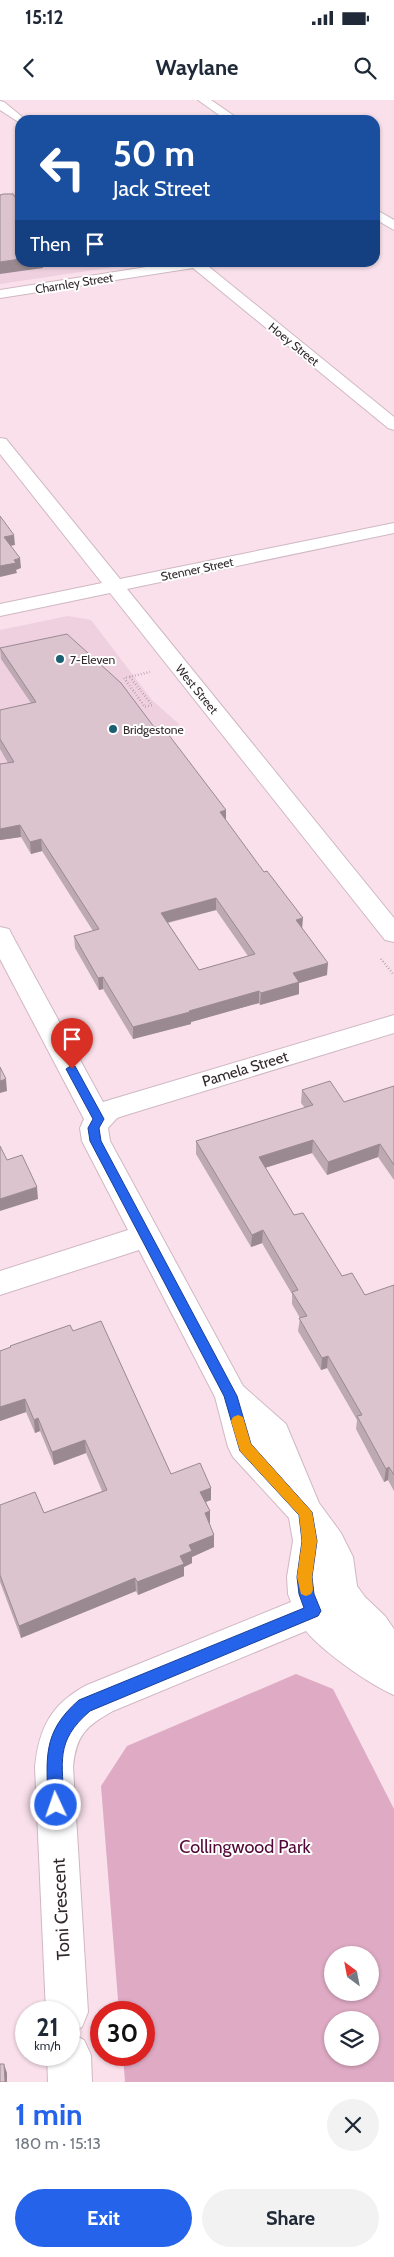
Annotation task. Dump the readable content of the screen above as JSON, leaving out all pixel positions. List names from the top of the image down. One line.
{"streets":{"street":["Charnley Street","Hoey Street","Stenner Street","West Street","Pamela Street","Toni Crescent"]},"crossings":[["Stenner Street","West Street"]],"parks":["Collingwood Park"],"places":["7-Eleven","Bridgestone"],"north":"top left","page":{"status":"15:12","header":"Waylane","turn":["50 m","Jack Street"],"then":"Then","speed":"21 km/h","limit":"30","heading":["1 min","180 m · 15:13"],"buttons":["Exit","Share"]}}
